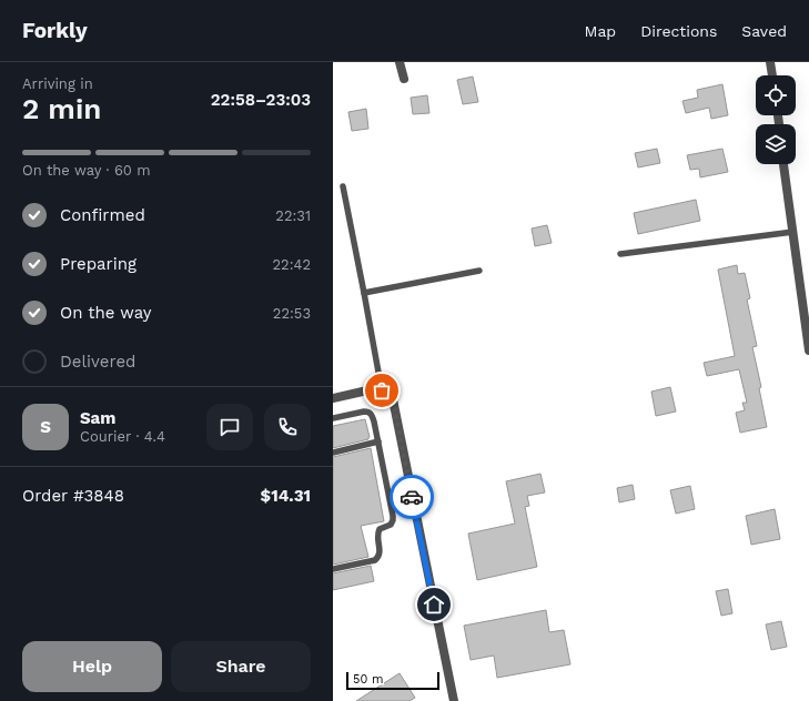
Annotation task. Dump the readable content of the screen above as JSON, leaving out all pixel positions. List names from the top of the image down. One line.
{"scale_bar":"50 m","page":{"header":"Forkly","nav":["Map","Directions","Saved"],"heading":["2 min","Arriving in","22:58–23:03"],"panel":["Sam","Courier · 4.4","Order #3848","$14.31"],"bar":"On the way · 60 m","list":[["Confirmed","22:31"],["Preparing","22:42"],["On the way","22:53"],"Delivered"],"round":"S","buttons":["Help","Share"],"scale":"50 m"}}
